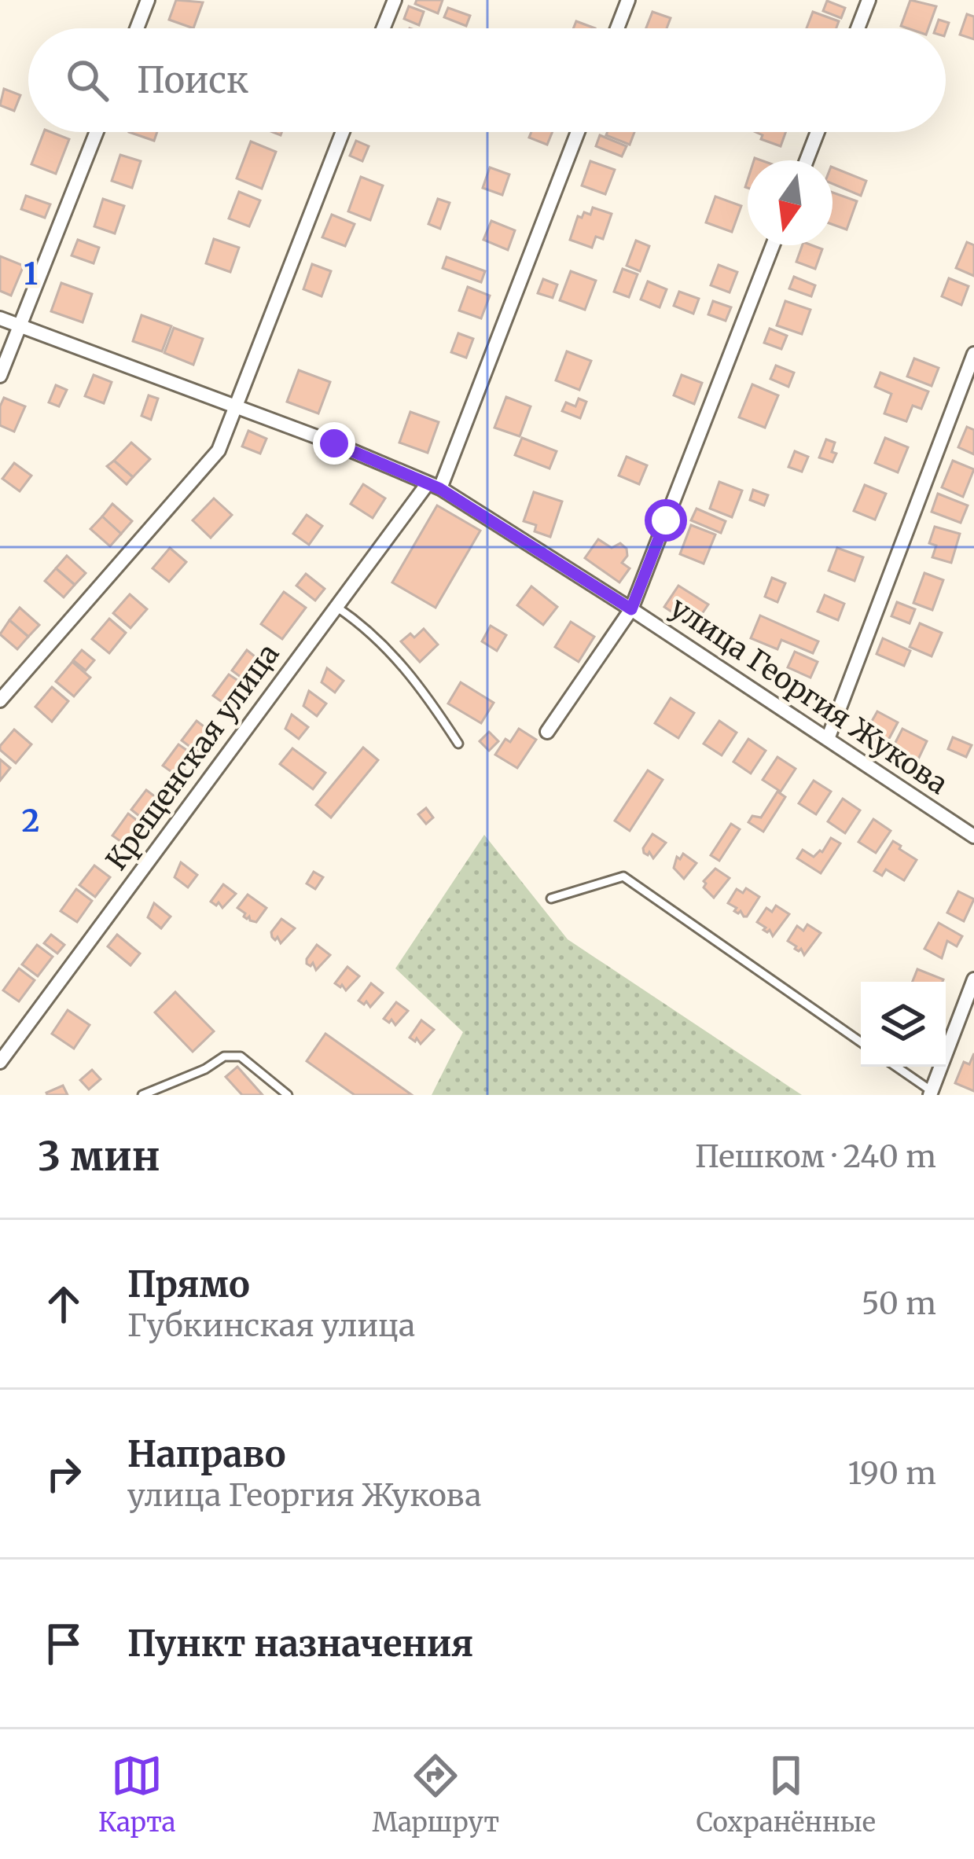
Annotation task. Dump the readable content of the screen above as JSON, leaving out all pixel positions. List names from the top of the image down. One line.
{"streets":{"street":["улица Георгия Жукова","Крещенская улица"]},"crossings":[["улица Георгия Жукова","Крещенская улица"]],"north":"bottom","page":{"search":"Поиск","heading":["3 мин","Пешком · 240 m"],"list":[["Прямо","Губкинская улица","50 m"],["Направо","улица Георгия Жукова","190 m"],"Пункт назначения"],"nav":["Карта","Маршрут","Сохранённые"]},"grid":{"rows":["1","2"]}}
